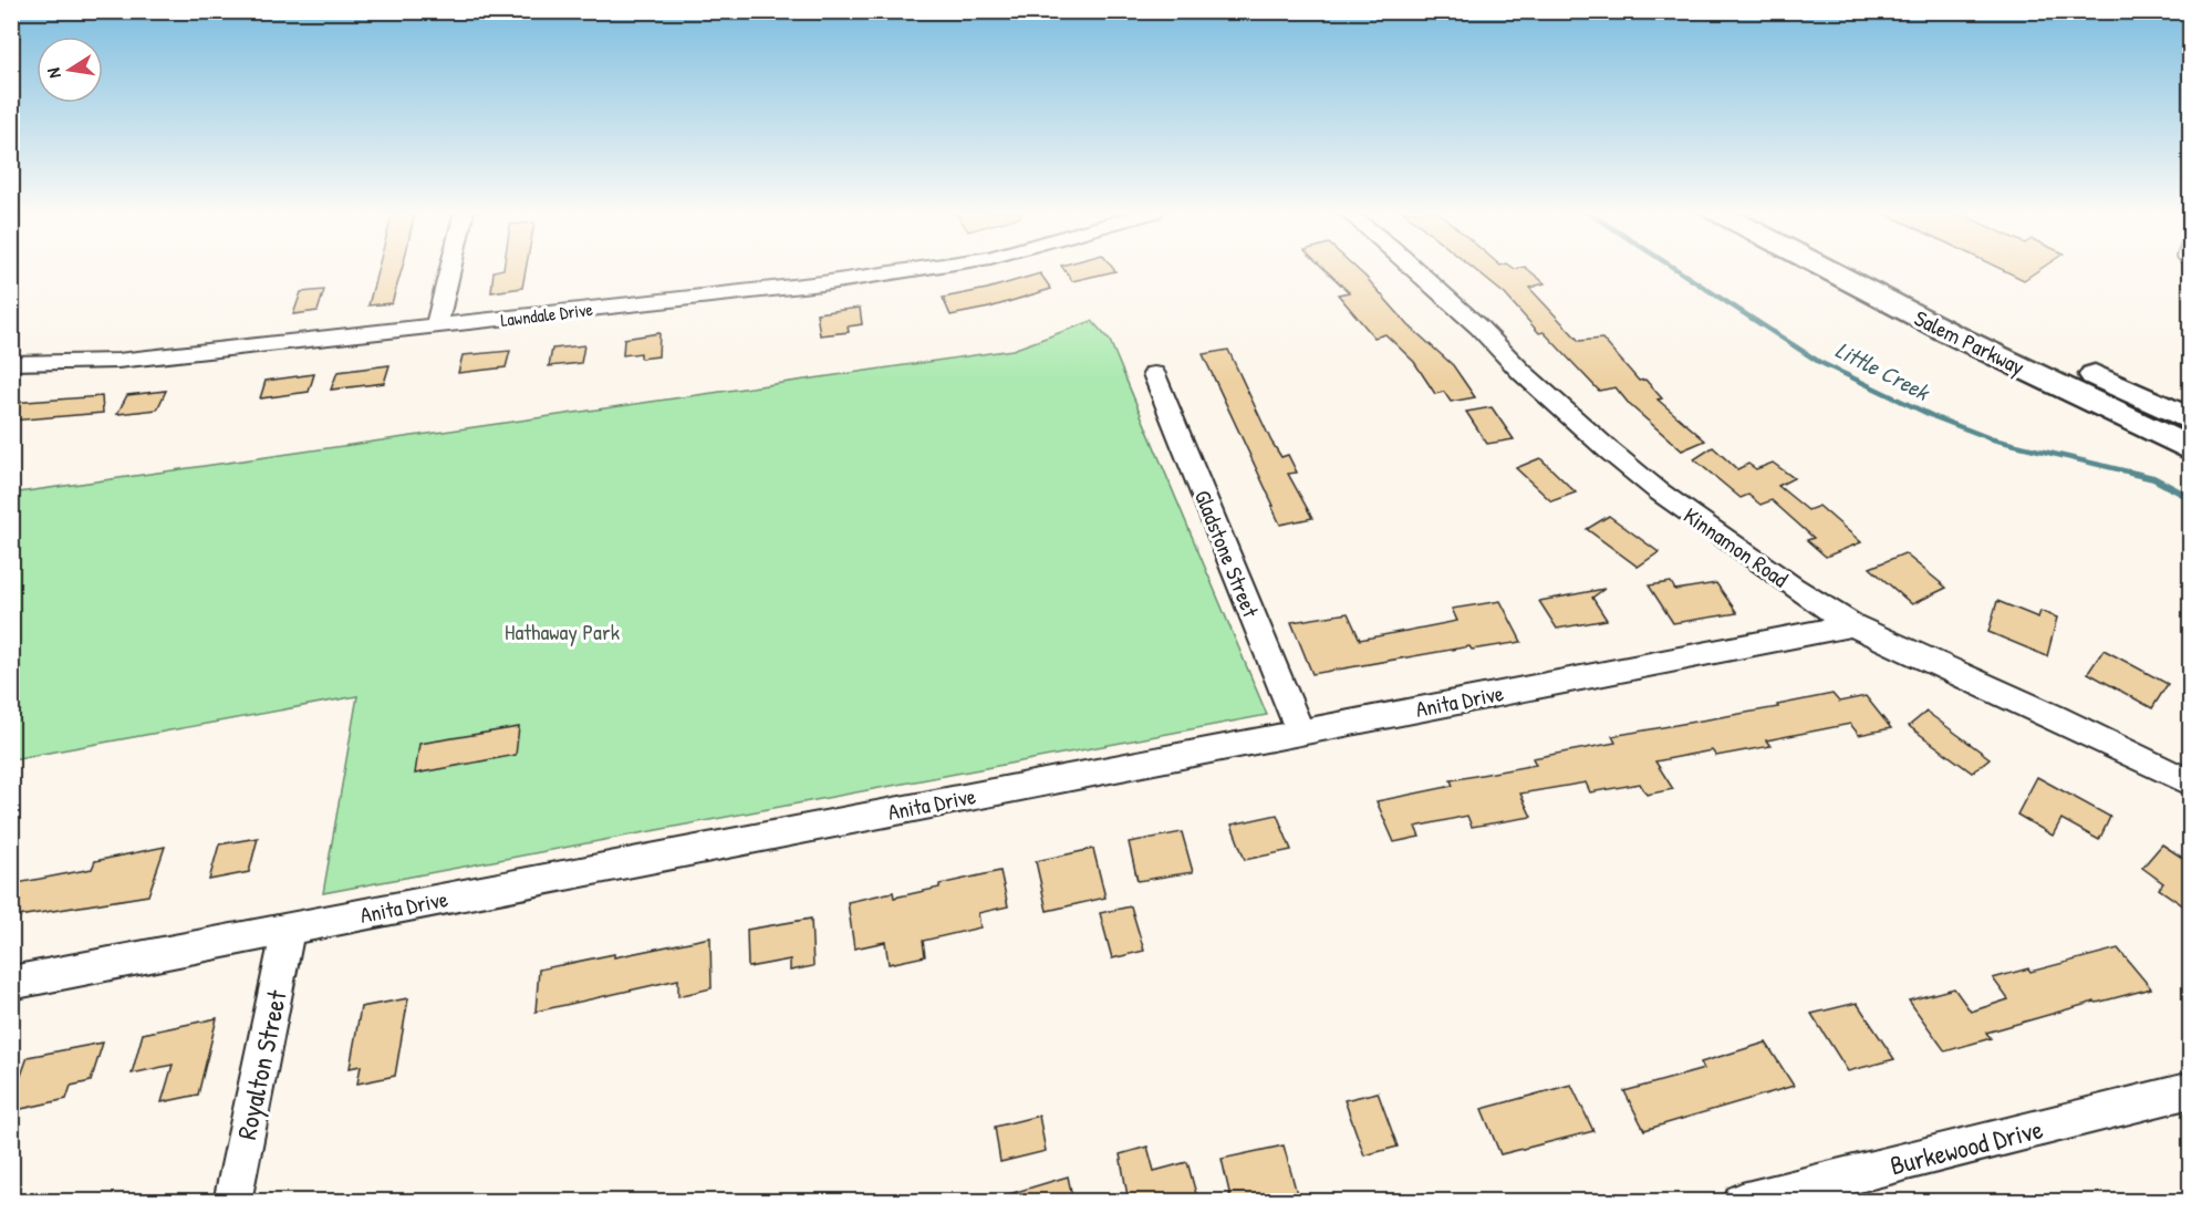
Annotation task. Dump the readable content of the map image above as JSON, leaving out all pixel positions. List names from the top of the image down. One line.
{"streets":{"highway":["Salem Parkway"],"street":["Lawndale Drive","Kinnamon Road","Gladstone Street","Anita Drive","Royalton Street","Burkewood Drive"]},"crossings":[["Kinnamon Road","Anita Drive"],["Gladstone Street","Anita Drive"],["Anita Drive","Royalton Street"]],"water":["Little Creek"],"parks":["Hathaway Park"],"north":"left"}
